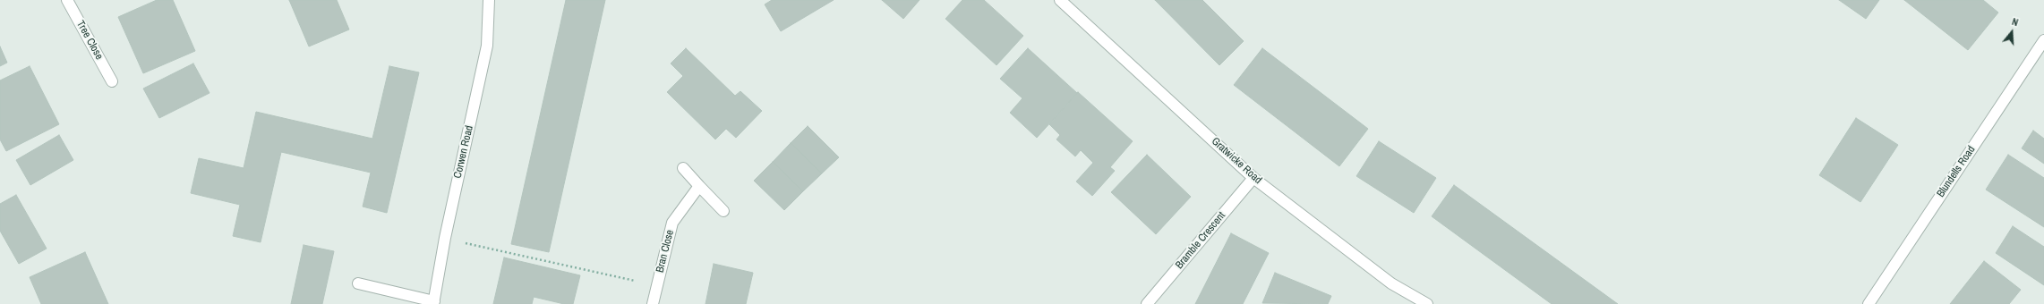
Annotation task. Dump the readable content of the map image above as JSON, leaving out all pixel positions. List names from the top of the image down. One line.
{"streets":{"street":["Tree Close","Corwen Road","Gratwicke Road","Blundells Road","Bramble Crescent","Bran Close"]},"crossings":[["Gratwicke Road","Bramble Crescent"]],"north":"top"}
